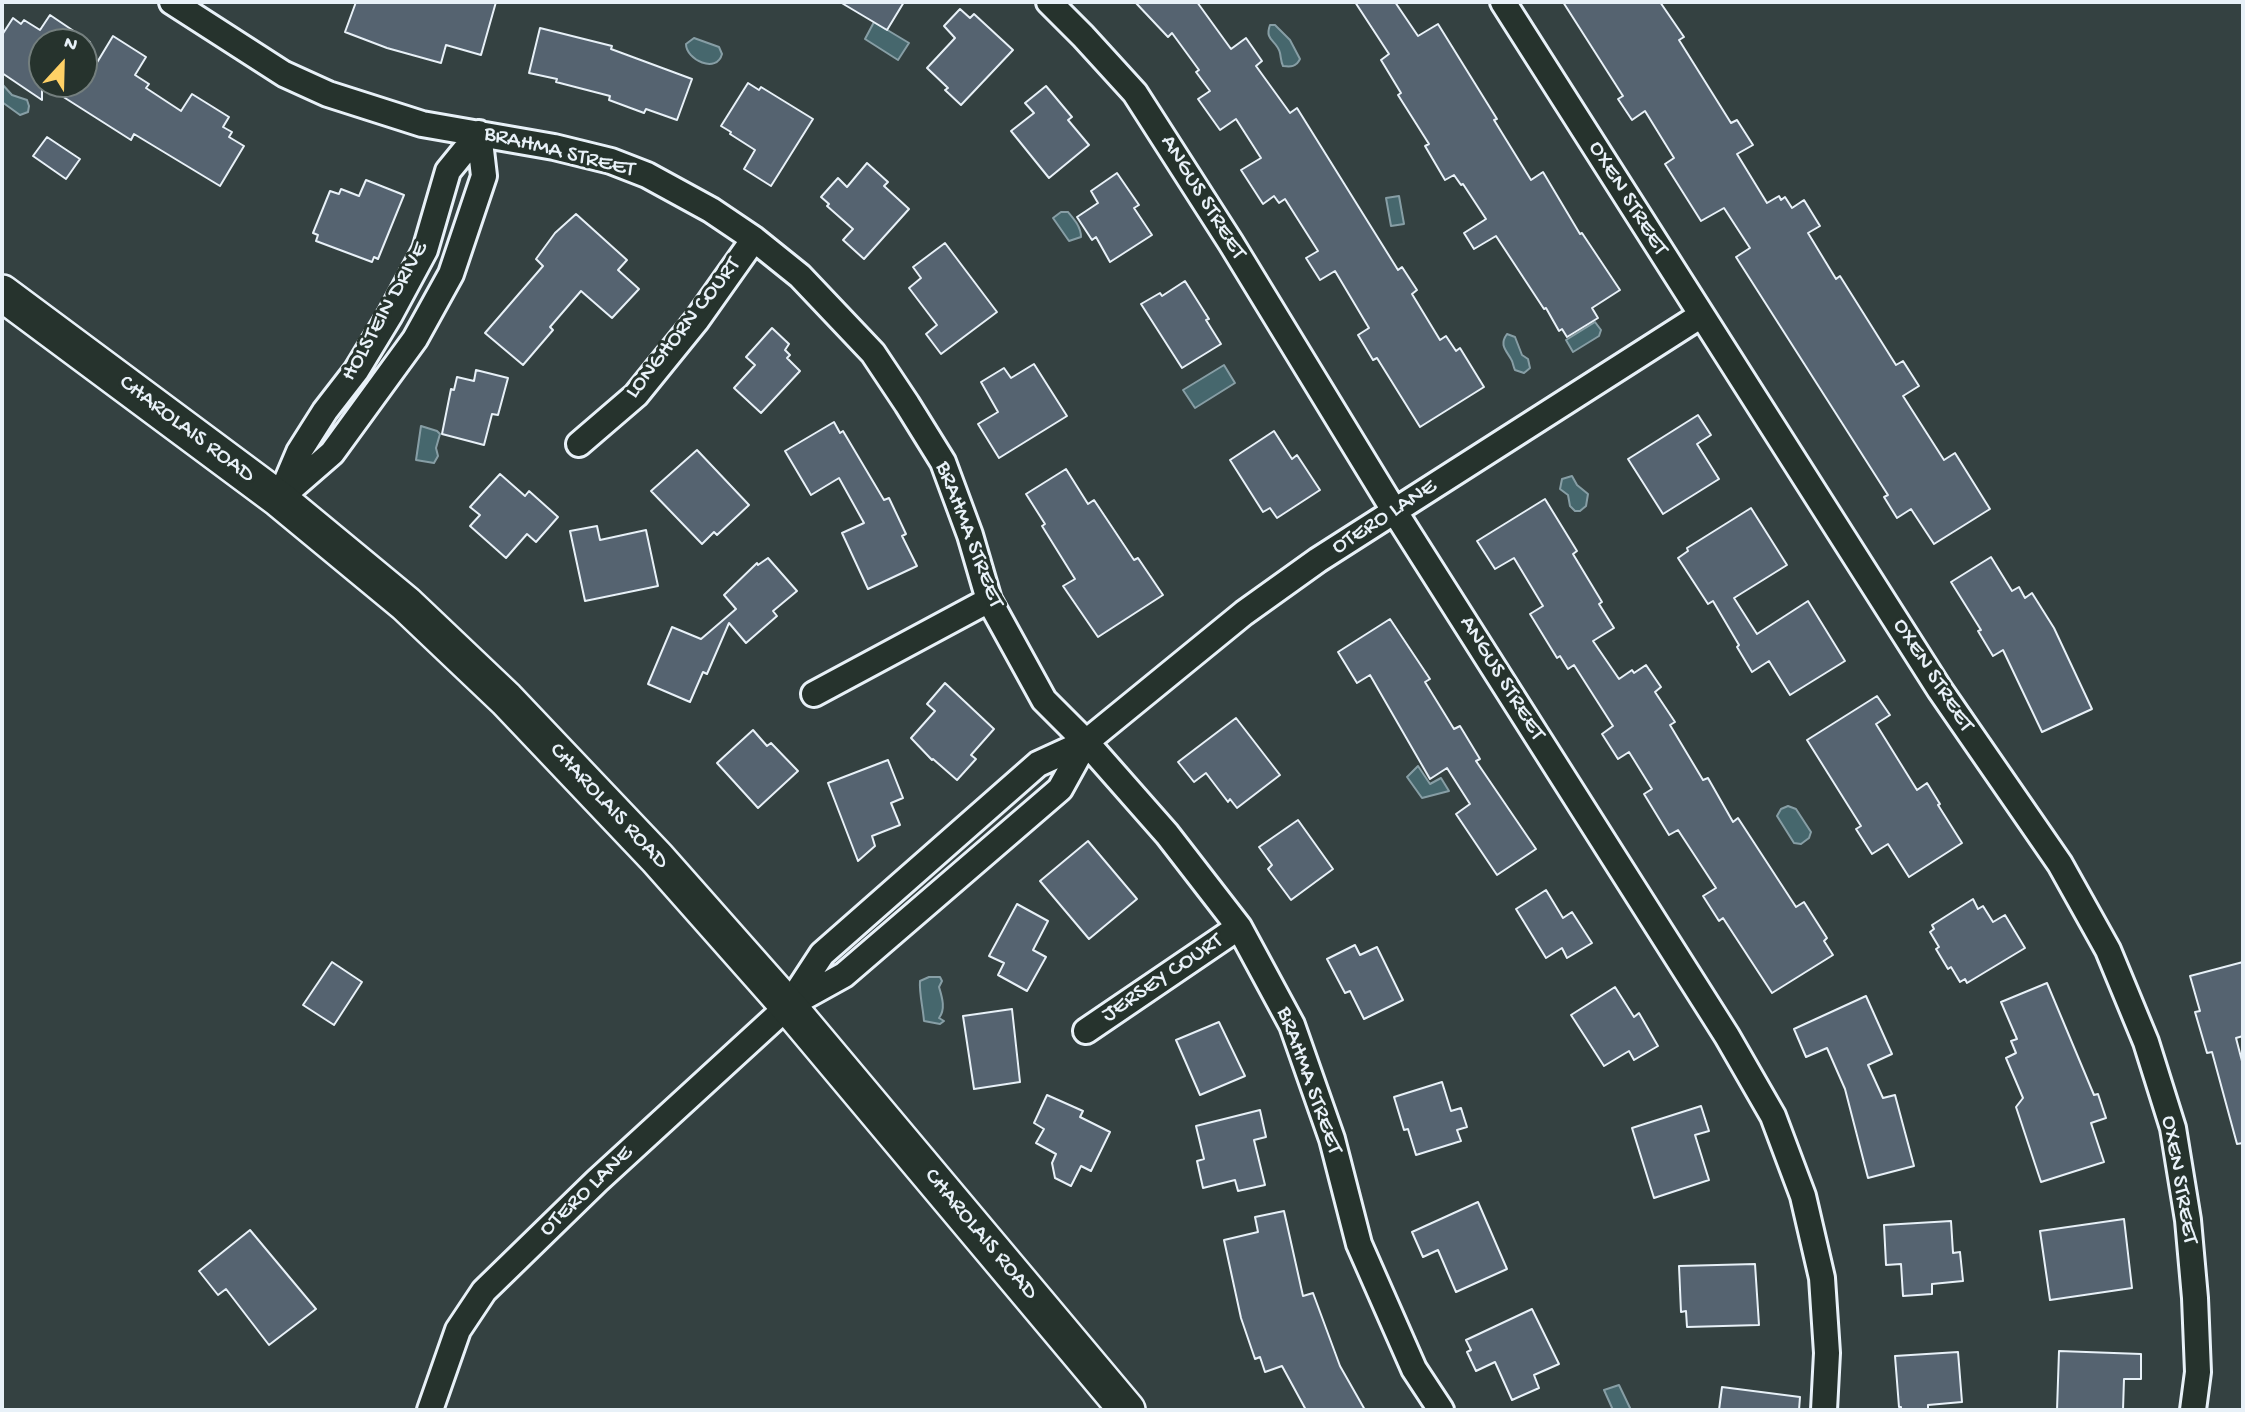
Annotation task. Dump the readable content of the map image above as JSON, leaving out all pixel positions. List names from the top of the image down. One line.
{"streets":{"street":["BRAHMA STREET","ANGUS STREET","OXEN STREET","HOLSTEIN DRIVE","LONGHORN COURT","CHAROLAIS ROAD","OTERO LANE","JERSEY COURT"]},"crossings":[["BRAHMA STREET","HOLSTEIN DRIVE"],["BRAHMA STREET","LONGHORN COURT"],["BRAHMA STREET","OTERO LANE"],["BRAHMA STREET","JERSEY COURT"],["ANGUS STREET","OTERO LANE"],["OXEN STREET","OTERO LANE"],["HOLSTEIN DRIVE","CHAROLAIS ROAD"],["CHAROLAIS ROAD","OTERO LANE"]],"north":"top"}
